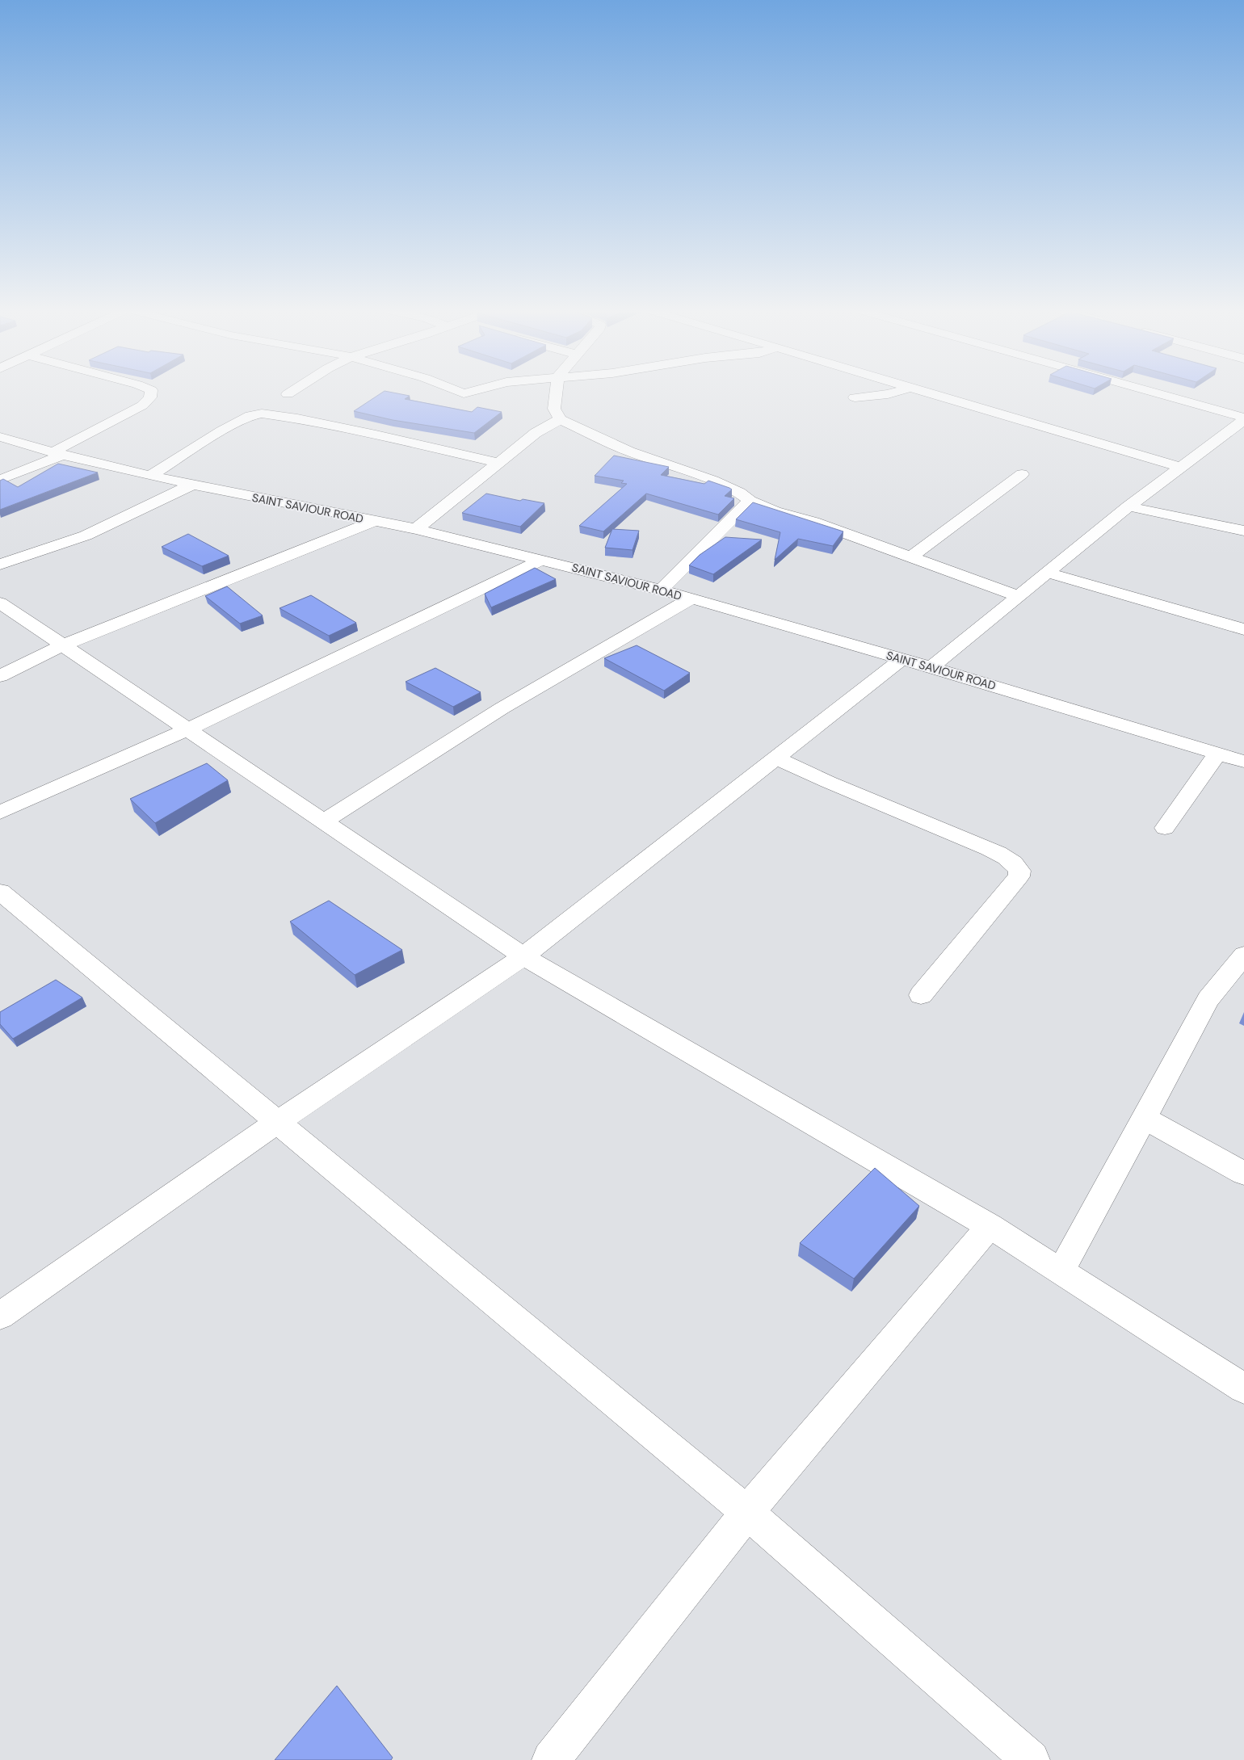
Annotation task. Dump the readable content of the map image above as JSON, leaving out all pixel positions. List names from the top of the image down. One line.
{"streets":{"street":["SAINT SAVIOUR ROAD"]}}
